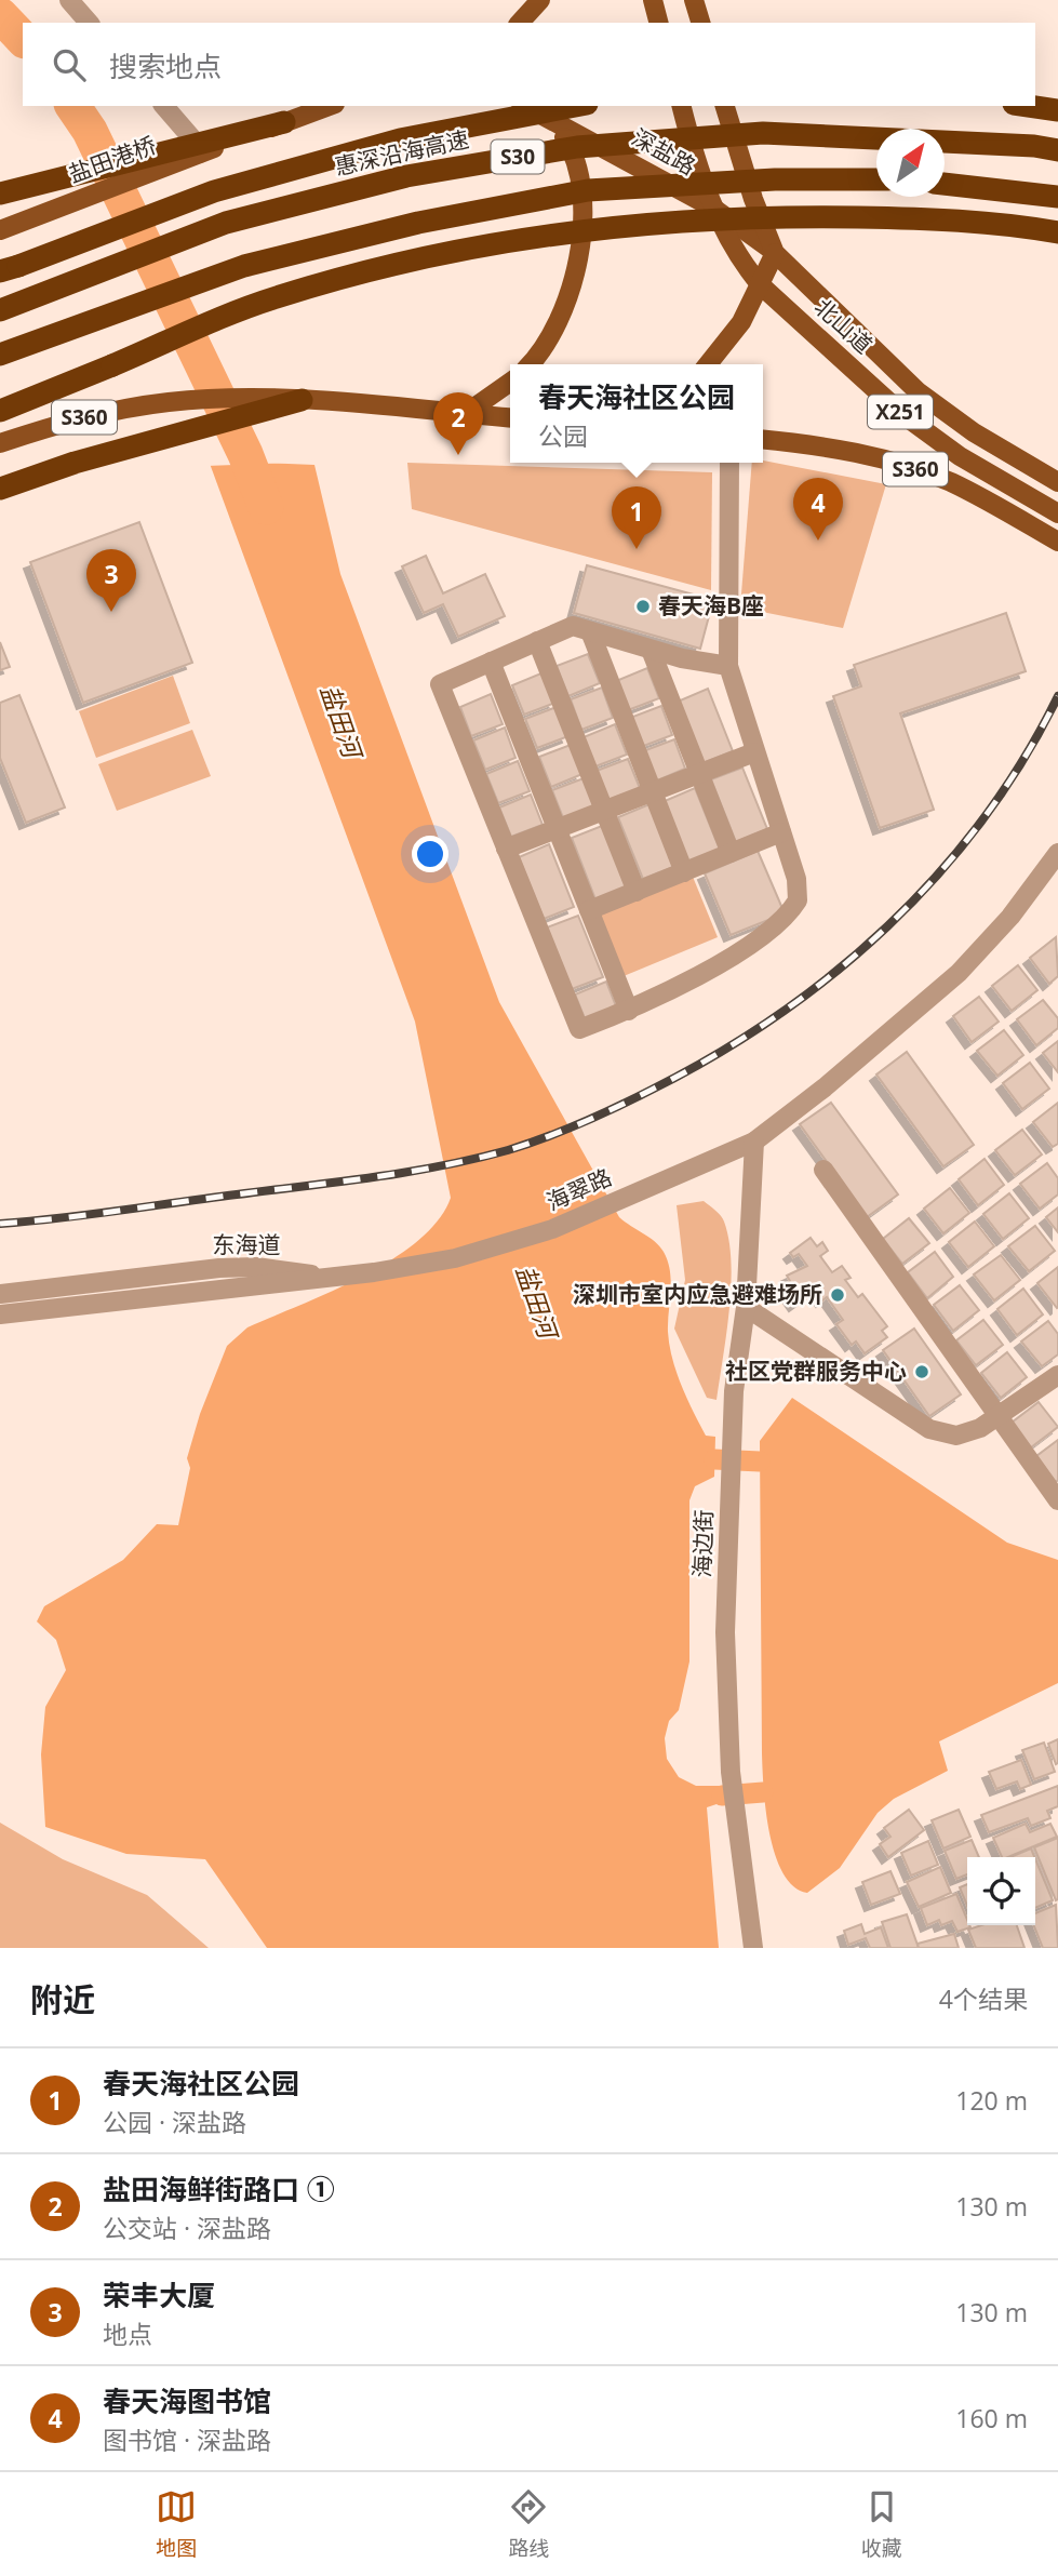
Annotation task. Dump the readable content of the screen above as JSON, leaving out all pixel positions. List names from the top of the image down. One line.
{"streets":{"highway":["惠深沿海高速","S30"],"main road":["深盐路","盐田港桥","北山道","X251","S360"],"street":["海翠路","东海道","海边街"]},"crossings":[["深盐路","北山道"],["海翠路","东海道"],["海翠路","海边街"]],"water":["盐田河"],"places":["春天海B座","深圳市室内应急避难场所","社区党群服务中心"],"north":"top right","page":{"search":"搜索地点","popup":["春天海社区公园","公园"],"pins":["2","4","1","3"],"heading":["附近","4个结果"],"list":[{"mark":"1","name":"春天海社区公园","note":"公园 · 深盐路","value":"120 m"},{"mark":"2","name":"盐田海鲜街路口 ①","note":"公交站 · 深盐路","value":"130 m"},{"mark":"3","name":"荣丰大厦","note":"地点","value":"130 m"},{"mark":"4","name":"春天海图书馆","note":"图书馆 · 深盐路","value":"160 m"}],"nav":["地图","路线","收藏"]}}
